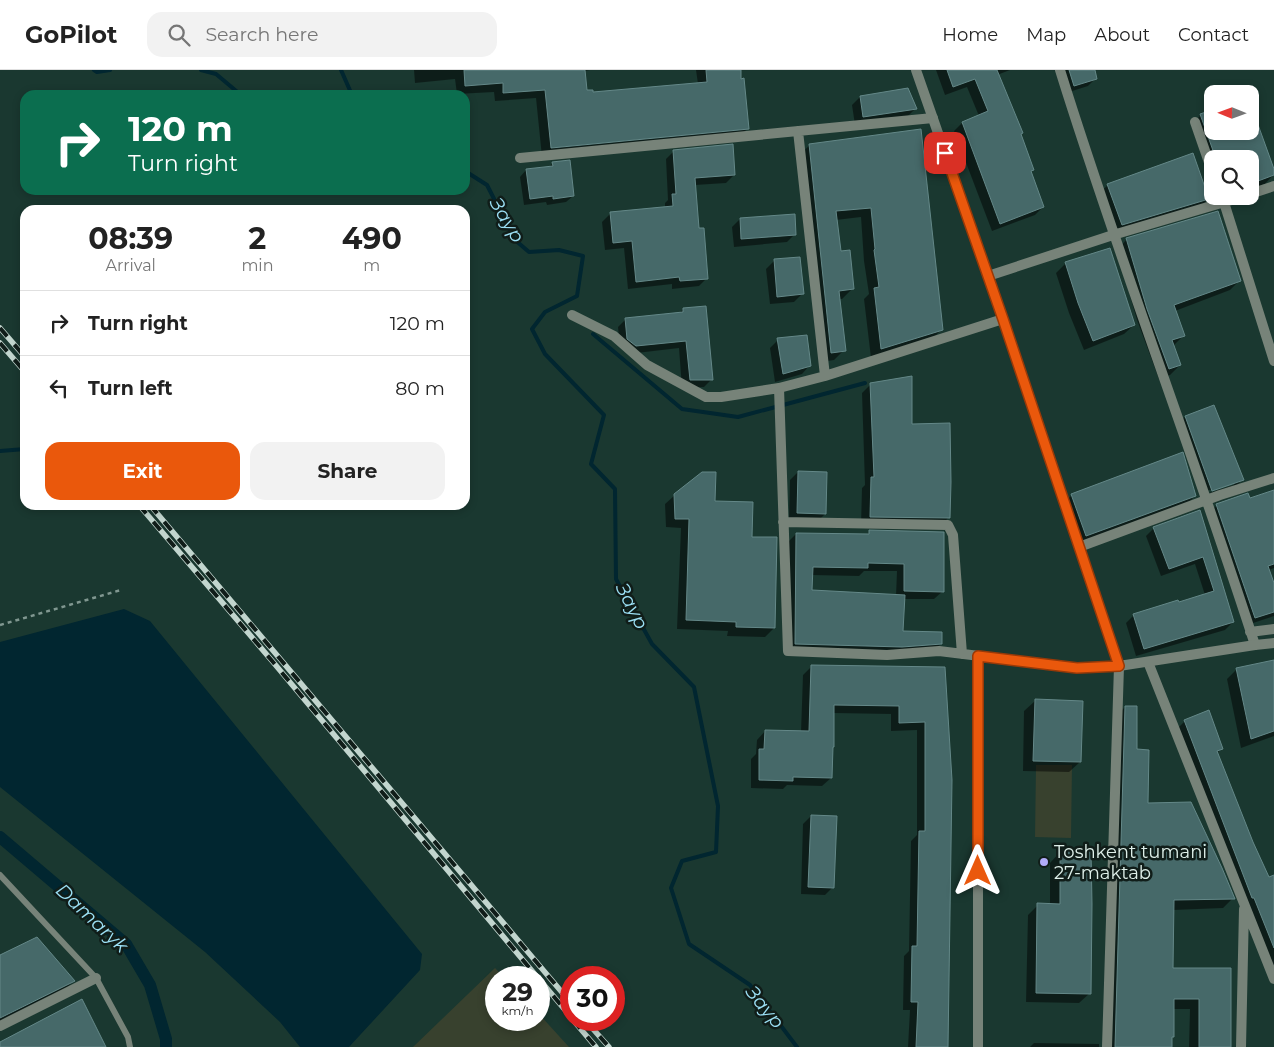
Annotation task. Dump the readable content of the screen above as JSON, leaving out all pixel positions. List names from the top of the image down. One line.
{"water":["Заур","Damaryk"],"places":["Toshkent tumani 27-maktab"],"north":"left","page":{"header":"GoPilot","search":"Search here","nav":["Home","Map","About","Contact"],"turn":["120 m","Turn right"],"eta":["08:39","Arrival","2","min","490","m"],"list":[{"name":"Turn right","value":"120 m"},{"name":"Turn left","value":"80 m"}],"buttons":["Exit","Share"],"speed":"29 km/h","limit":"30"}}
